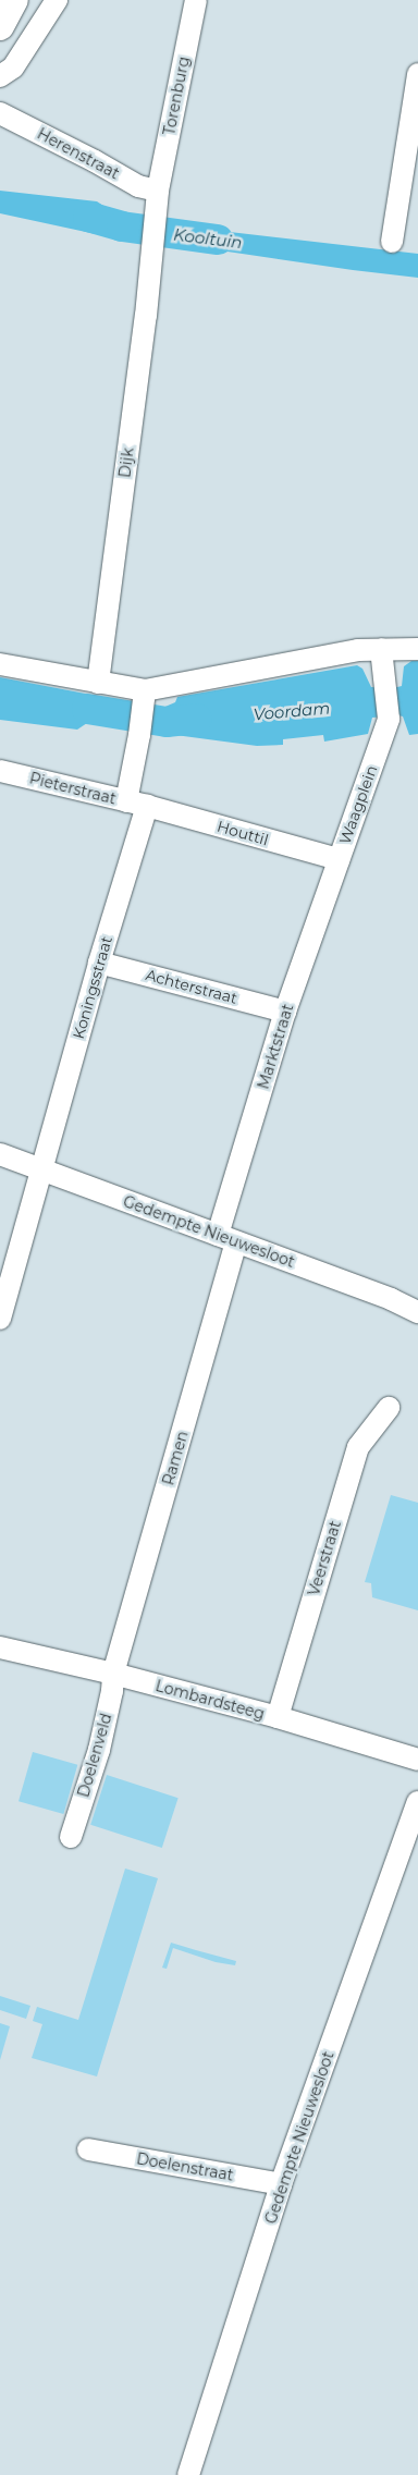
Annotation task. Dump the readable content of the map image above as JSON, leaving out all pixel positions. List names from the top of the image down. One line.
{"streets":{"street":["Torenburg","Herenstraat","Dijk","Pieterstraat","Waagplein","Houttil","Achterstraat","Koningsstraat","Marktstraat","Gedempte Nieuwesloot","Ramen","Veerstraat","Lombardsteeg","Doelenveld","Doelenstraat"]},"crossings":[["Torenburg","Herenstraat"],["Torenburg","Dijk"],["Herenstraat","Dijk"],["Pieterstraat","Houttil"],["Pieterstraat","Koningsstraat"],["Waagplein","Houttil"],["Waagplein","Marktstraat"],["Houttil","Koningsstraat"],["Houttil","Marktstraat"],["Achterstraat","Koningsstraat"],["Achterstraat","Marktstraat"],["Koningsstraat","Gedempte Nieuwesloot"],["Marktstraat","Gedempte Nieuwesloot"],["Marktstraat","Ramen"],["Gedempte Nieuwesloot","Ramen"],["Gedempte Nieuwesloot","Doelenstraat"],["Ramen","Lombardsteeg"],["Ramen","Doelenveld"],["Veerstraat","Lombardsteeg"],["Lombardsteeg","Doelenveld"]],"water":["Kooltuin","Voordam"]}
